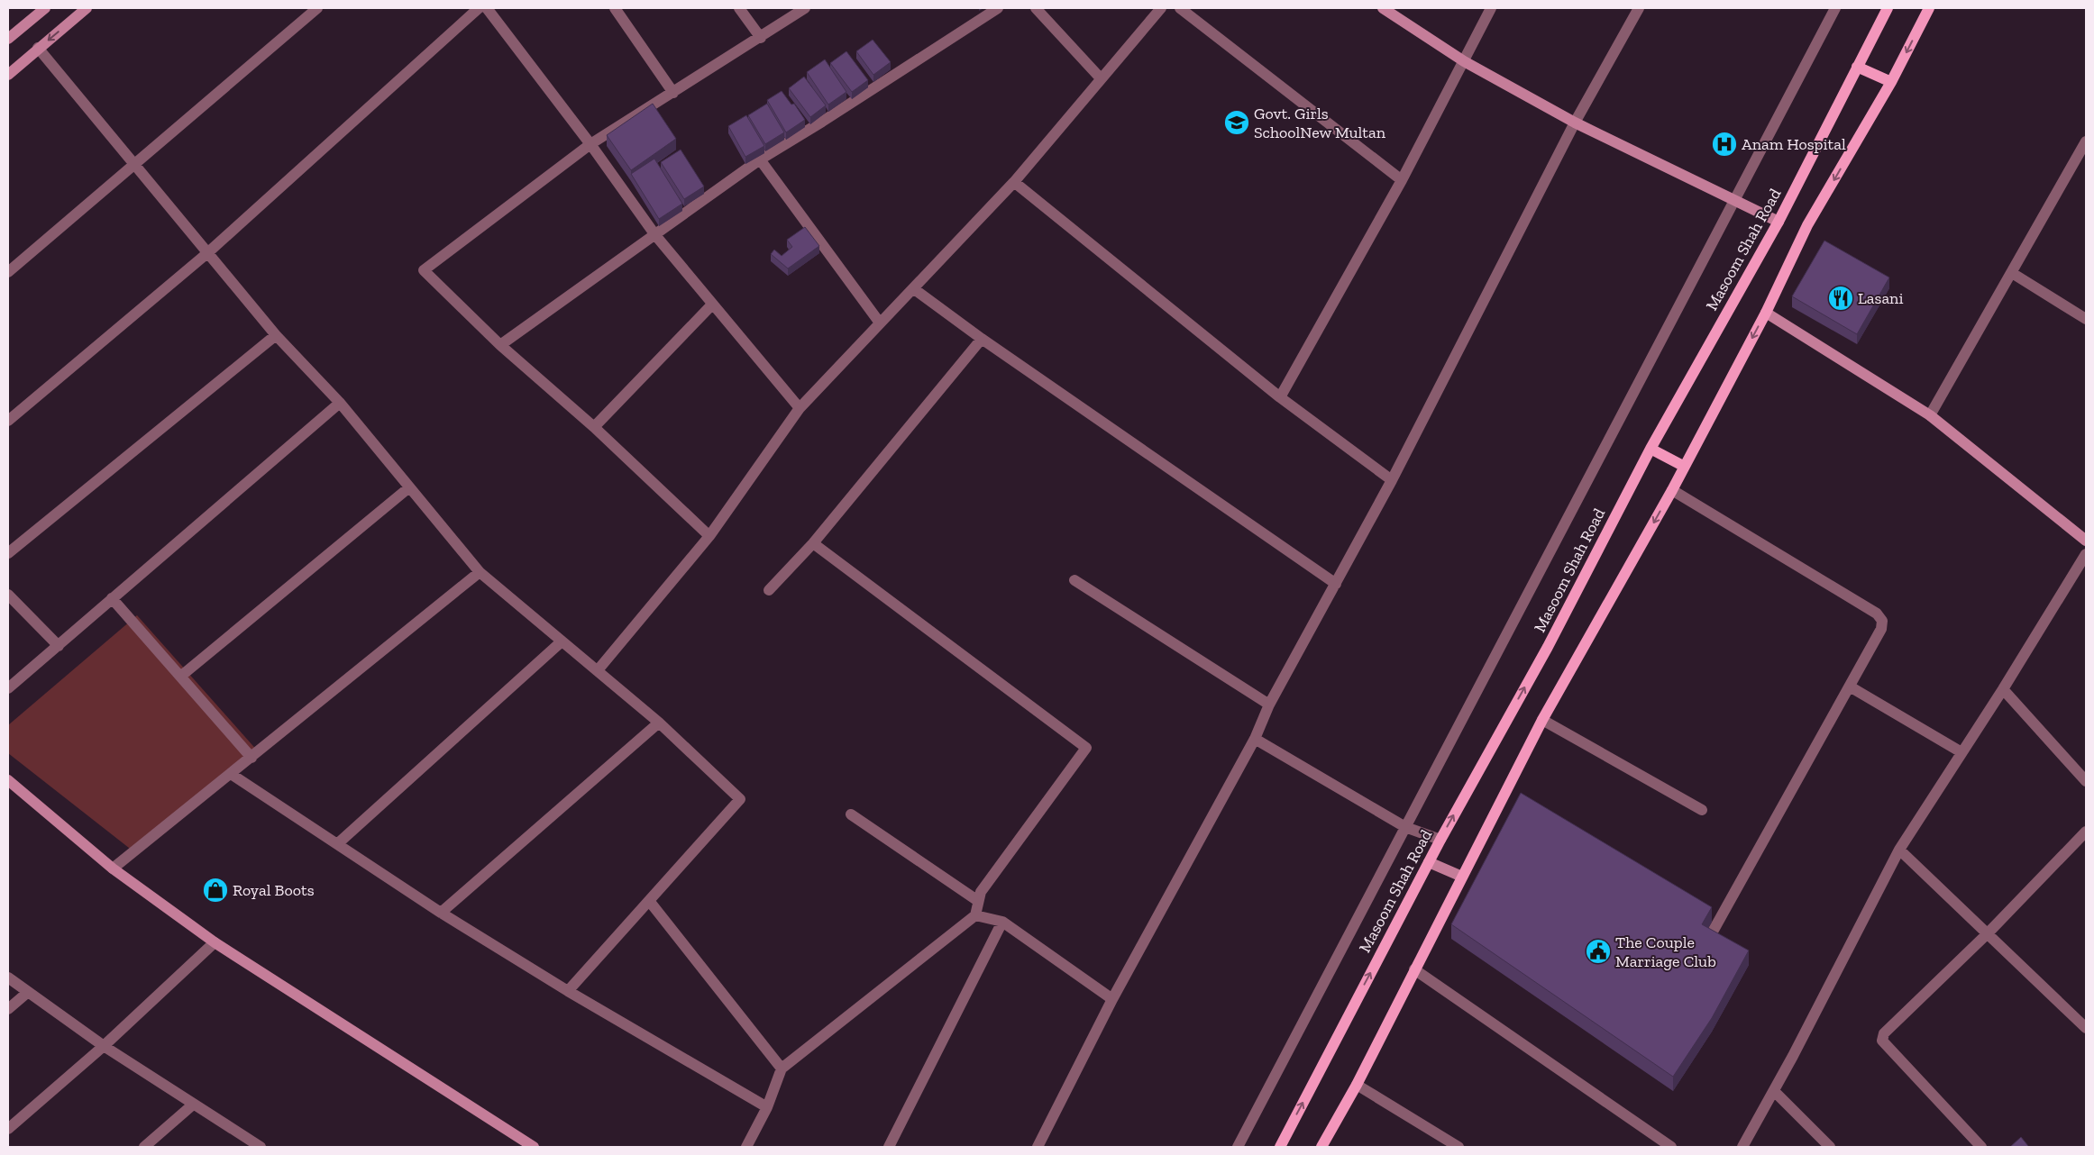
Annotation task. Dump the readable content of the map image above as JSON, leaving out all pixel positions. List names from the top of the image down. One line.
{"streets":{"main road":["Masoom Shah Road"]},"places":{"school or university":["Govt. Girls SchoolNew Multan"],"hospital":["Anam Hospital"],"restaurant":["Lasani"],"shop":["Royal Boots"],"public building":["The Couple Marriage Club"]}}
